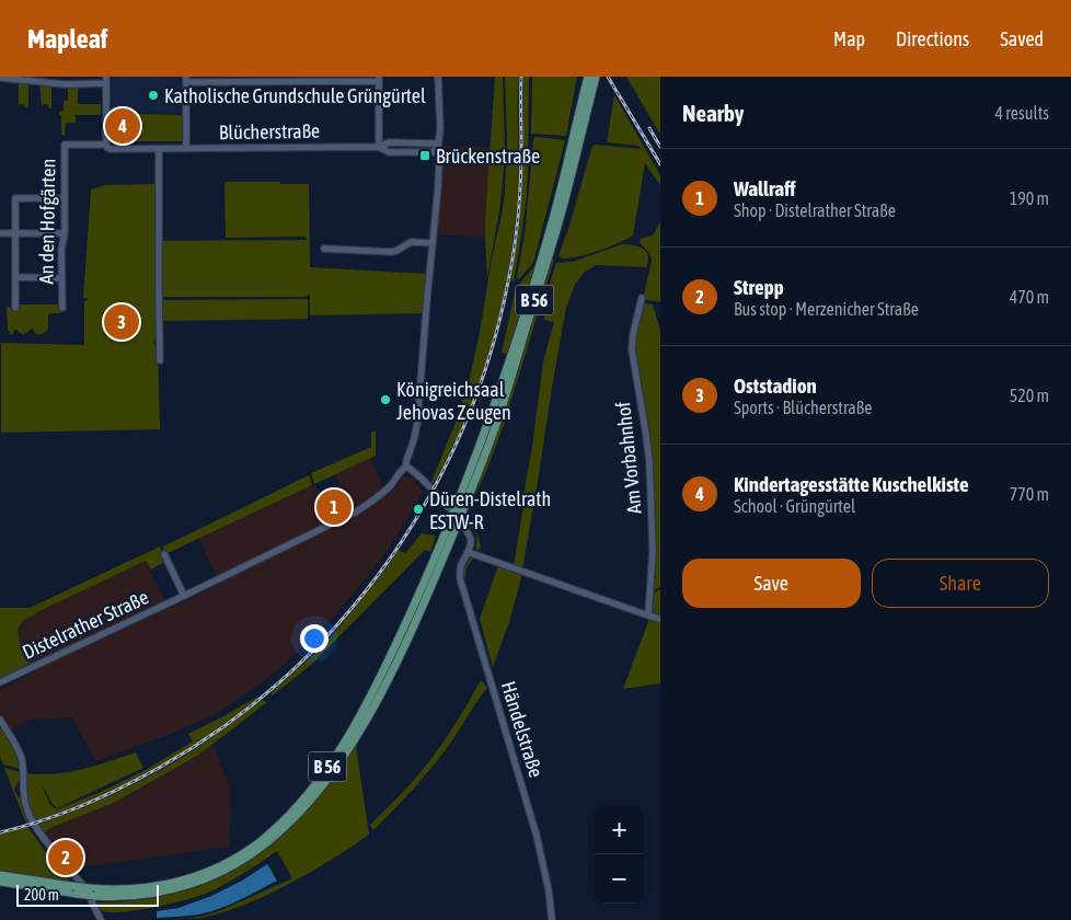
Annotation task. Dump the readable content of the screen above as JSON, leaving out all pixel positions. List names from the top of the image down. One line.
{"streets":{"main road":["B 56"],"street":["Blücherstraße","An den Hofgärten","Am Vorbahnhof","Distelrather Straße","Händelstraße"]},"crossings":[["Blücherstraße","An den Hofgärten"]],"places":{"other":["Katholische Grundschule Grüngürtel","Königreichsaal Jehovas Zeugen","Düren-Distelrath ESTW-R"],"transit":["Brückenstraße"]},"scale_bar":"200 m","page":{"header":"Mapleaf","nav":["Map","Directions","Saved"],"heading":["Nearby","4 results"],"pins":["4","3","1","2"],"list":[{"mark":"1","name":"Wallraff","note":"Shop · Distelrather Straße","value":"190 m"},{"mark":"2","name":"Strepp","note":"Bus stop · Merzenicher Straße","value":"470 m"},{"mark":"3","name":"Oststadion","note":"Sports · Blücherstraße","value":"520 m"},{"mark":"4","name":"Kindertagesstätte Kuschelkiste","note":"School · Grüngürtel","value":"770 m"}],"buttons":["Save","Share"],"map_buttons":["+","−"],"scale":"200 m"}}
